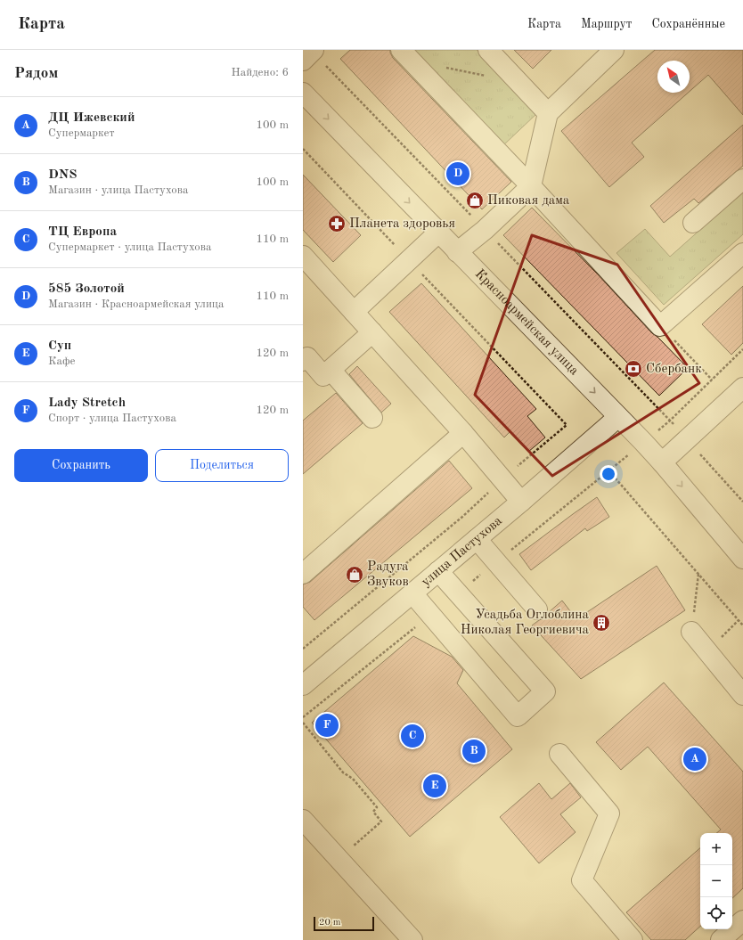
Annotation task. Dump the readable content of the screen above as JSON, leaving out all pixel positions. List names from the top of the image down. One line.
{"streets":{"street":["Красноармейская улица","улица Пастухова"]},"crossings":[["Красноармейская улица","улица Пастухова"]],"places":{"shop":["Пиковая дама","Радуга Звуков"],"pharmacy":["Планета здоровья"],"bank":["Сбербанк"],"building":["Усадьба Оглоблина Николая Георгиевича"]},"scale_bar":"20 m","north":"top left","page":{"header":"Карта","nav":["Карта","Маршрут","Сохранённые"],"heading":["Рядом","Найдено: 6"],"list":[{"mark":"A","name":"ДЦ Ижевский","note":"Супермаркет","value":"100 m"},{"mark":"B","name":"DNS","note":"Магазин · улица Пастухова","value":"100 m"},{"mark":"C","name":"ТЦ Европа","note":"Супермаркет · улица Пастухова","value":"110 m"},{"mark":"D","name":"585 Золотой","note":"Магазин · Красноармейская улица","value":"110 m"},{"mark":"E","name":"Суп","note":"Кафе","value":"120 m"},{"mark":"F","name":"Lady Stretch","note":"Спорт · улица Пастухова","value":"120 m"}],"pins":["D","F","C","B","A","E"],"buttons":["Сохранить","Поделиться"],"map_buttons":["+","−"],"scale":"20 m"}}
